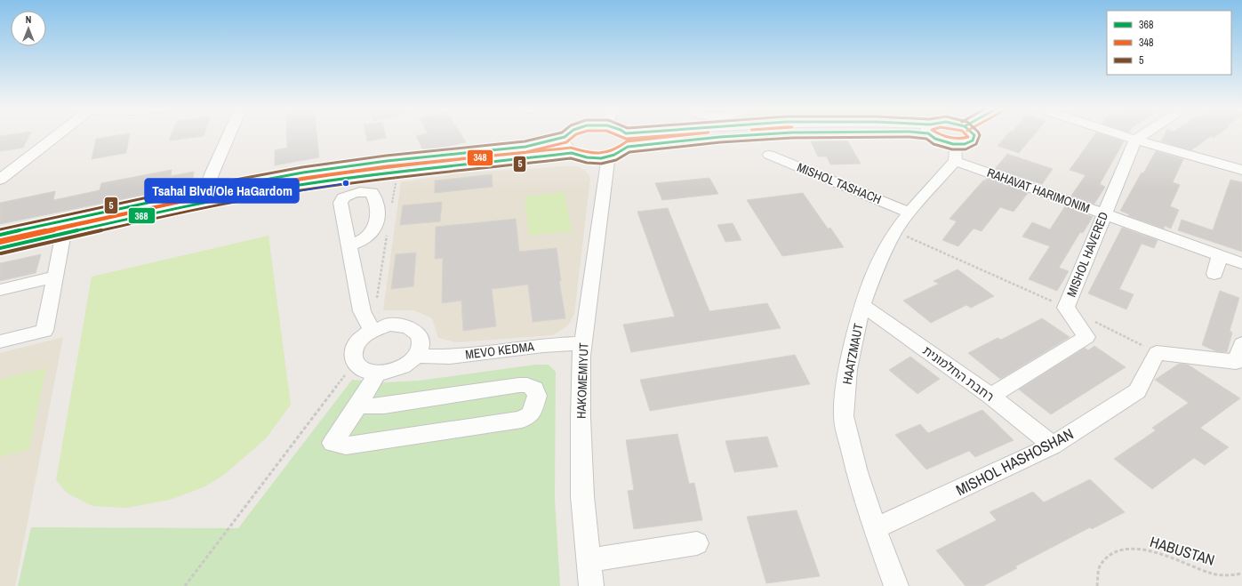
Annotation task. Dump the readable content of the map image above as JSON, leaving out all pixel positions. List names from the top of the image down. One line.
{"streets":{"street":["MISHOL TASHACH","RAHAVAT HARIMONIM","MISHOL HAVERED","MEVO KEDMA","HAATZMAUT","רחבת החלמונית","HAKOMEMIYUT","MISHOL HASHOSHAN"],"path":["HABUSTAN"]},"crossings":[["MISHOL TASHACH","HAATZMAUT"],["RAHAVAT HARIMONIM","MISHOL HAVERED"],["RAHAVAT HARIMONIM","HAATZMAUT"],["MISHOL HAVERED","רחבת החלמונית"],["MEVO KEDMA","HAKOMEMIYUT"],["HAATZMAUT","רחבת החלמונית"],["HAATZMAUT","MISHOL HASHOSHAN"],["רחבת החלמונית","MISHOL HASHOSHAN"]],"places":["Tsahal Blvd/Ole HaGardom"],"lines":["transit line 368","transit line 348","transit line 5"],"legend":["368","348","5"],"north":"top"}
